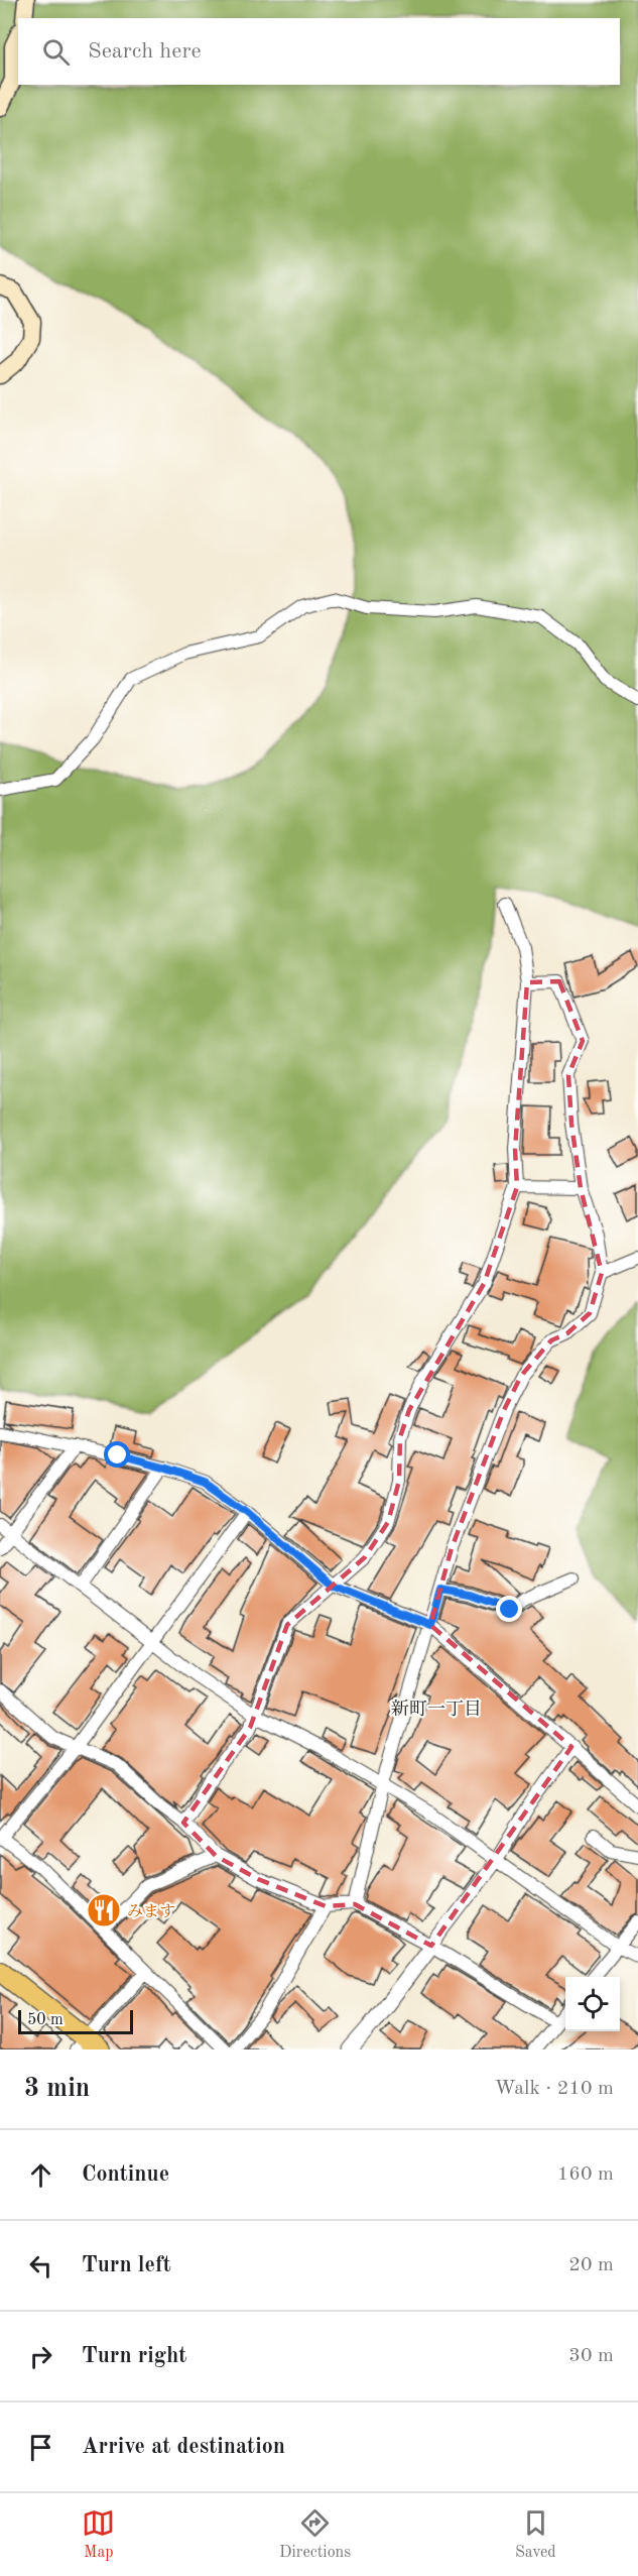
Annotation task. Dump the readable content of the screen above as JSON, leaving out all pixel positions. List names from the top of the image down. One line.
{"districts":["新町一丁目"],"places":{"restaurant":["みます"]},"scale_bar":"50 m","page":{"search":"Search here","scale":"50 m","heading":["3 min","Walk · 210 m"],"list":[["Continue","160 m"],["Turn left","20 m"],["Turn right","30 m"],"Arrive at destination"],"nav":["Map","Directions","Saved"]}}
